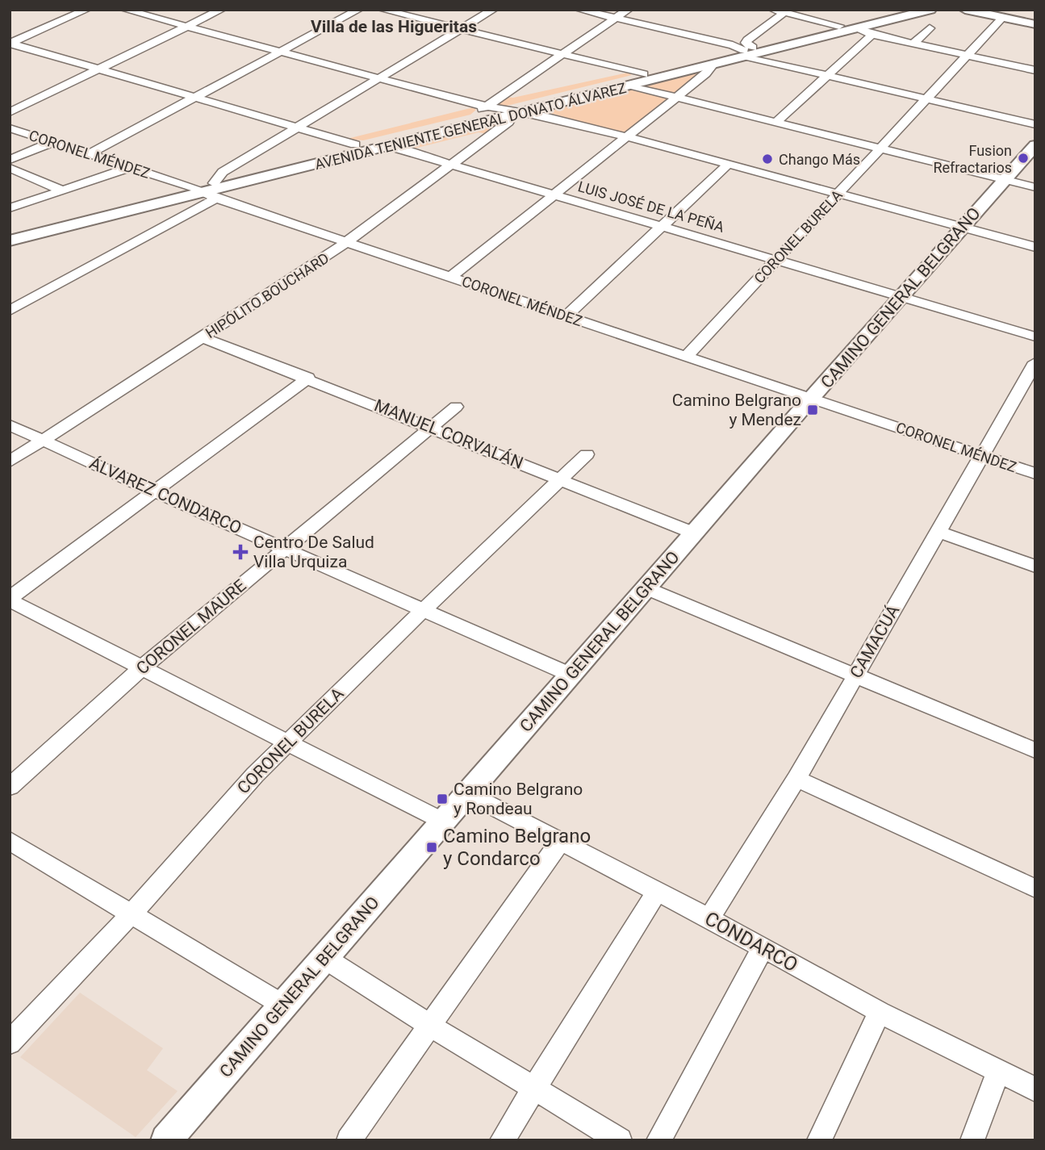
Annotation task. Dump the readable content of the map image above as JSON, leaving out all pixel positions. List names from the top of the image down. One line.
{"streets":{"main road":["AVENIDA TENIENTE GENERAL DONATO ÁLVAREZ","CAMINO GENERAL BELGRANO"],"street":["CORONEL MÉNDEZ","LUIS JOSÉ DE LA PEÑA","CORONEL BURELA","HIPÓLITO BOUCHARD","MANUEL CORVALÁN","ÁLVAREZ CONDARCO","CORONEL MAURE","CAMACUÁ","CONDARCO"]},"crossings":[["AVENIDA TENIENTE GENERAL DONATO ÁLVAREZ","CORONEL MÉNDEZ"],["AVENIDA TENIENTE GENERAL DONATO ÁLVAREZ","LUIS JOSÉ DE LA PEÑA"],["AVENIDA TENIENTE GENERAL DONATO ÁLVAREZ","HIPÓLITO BOUCHARD"],["CORONEL MÉNDEZ","CORONEL BURELA"],["CORONEL MÉNDEZ","HIPÓLITO BOUCHARD"],["CORONEL MÉNDEZ","CAMINO GENERAL BELGRANO"],["CORONEL MÉNDEZ","CAMACUÁ"],["LUIS JOSÉ DE LA PEÑA","CORONEL BURELA"],["LUIS JOSÉ DE LA PEÑA","HIPÓLITO BOUCHARD"],["LUIS JOSÉ DE LA PEÑA","CAMINO GENERAL BELGRANO"],["CORONEL BURELA","MANUEL CORVALÁN"],["CORONEL BURELA","ÁLVAREZ CONDARCO"],["HIPÓLITO BOUCHARD","MANUEL CORVALÁN"],["HIPÓLITO BOUCHARD","ÁLVAREZ CONDARCO"],["CAMINO GENERAL BELGRANO","MANUEL CORVALÁN"],["CAMINO GENERAL BELGRANO","ÁLVAREZ CONDARCO"],["CAMINO GENERAL BELGRANO","CONDARCO"],["MANUEL CORVALÁN","CORONEL MAURE"],["ÁLVAREZ CONDARCO","CORONEL MAURE"],["CAMACUÁ","CONDARCO"]],"districts":["Villa de las Higueritas"],"places":{"other":["Fusion Refractarios","Chango Más"],"transit":["Camino Belgrano y Mendez","Camino Belgrano y Rondeau","Camino Belgrano y Condarco"],"health":["Centro De Salud Villa Urquiza"]}}
